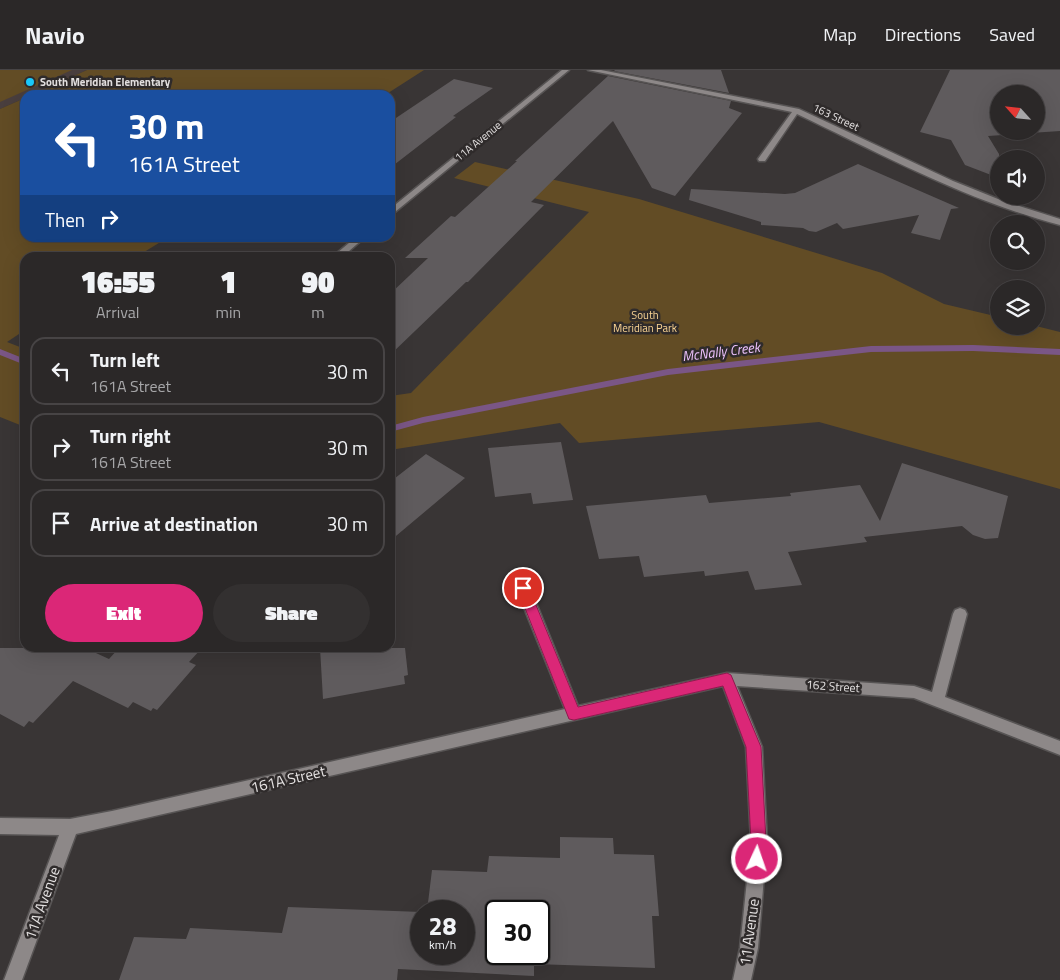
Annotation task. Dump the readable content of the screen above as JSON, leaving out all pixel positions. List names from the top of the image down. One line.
{"streets":{"street":["163 Street","11A Avenue","162 Street","161A Street","11 Avenue"]},"crossings":[["11A Avenue","161A Street"],["162 Street","161A Street"],["162 Street","11 Avenue"],["161A Street","11 Avenue"]],"water":["McNally Creek"],"parks":["South Meridian Park"],"places":["South Meridian Elementary"],"north":"top left","page":{"header":"Navio","nav":["Map","Directions","Saved"],"turn":["30 m","161A Street"],"then":"Then","eta":["16:55","Arrival","1","min","90","m"],"list":[{"name":"Turn left","note":"161A Street","value":"30 m"},{"name":"Turn right","note":"161A Street","value":"30 m"},{"name":"Arrive at destination","value":"30 m"}],"buttons":["Exit","Share"],"speed":"28 km/h","limit":"30"}}
